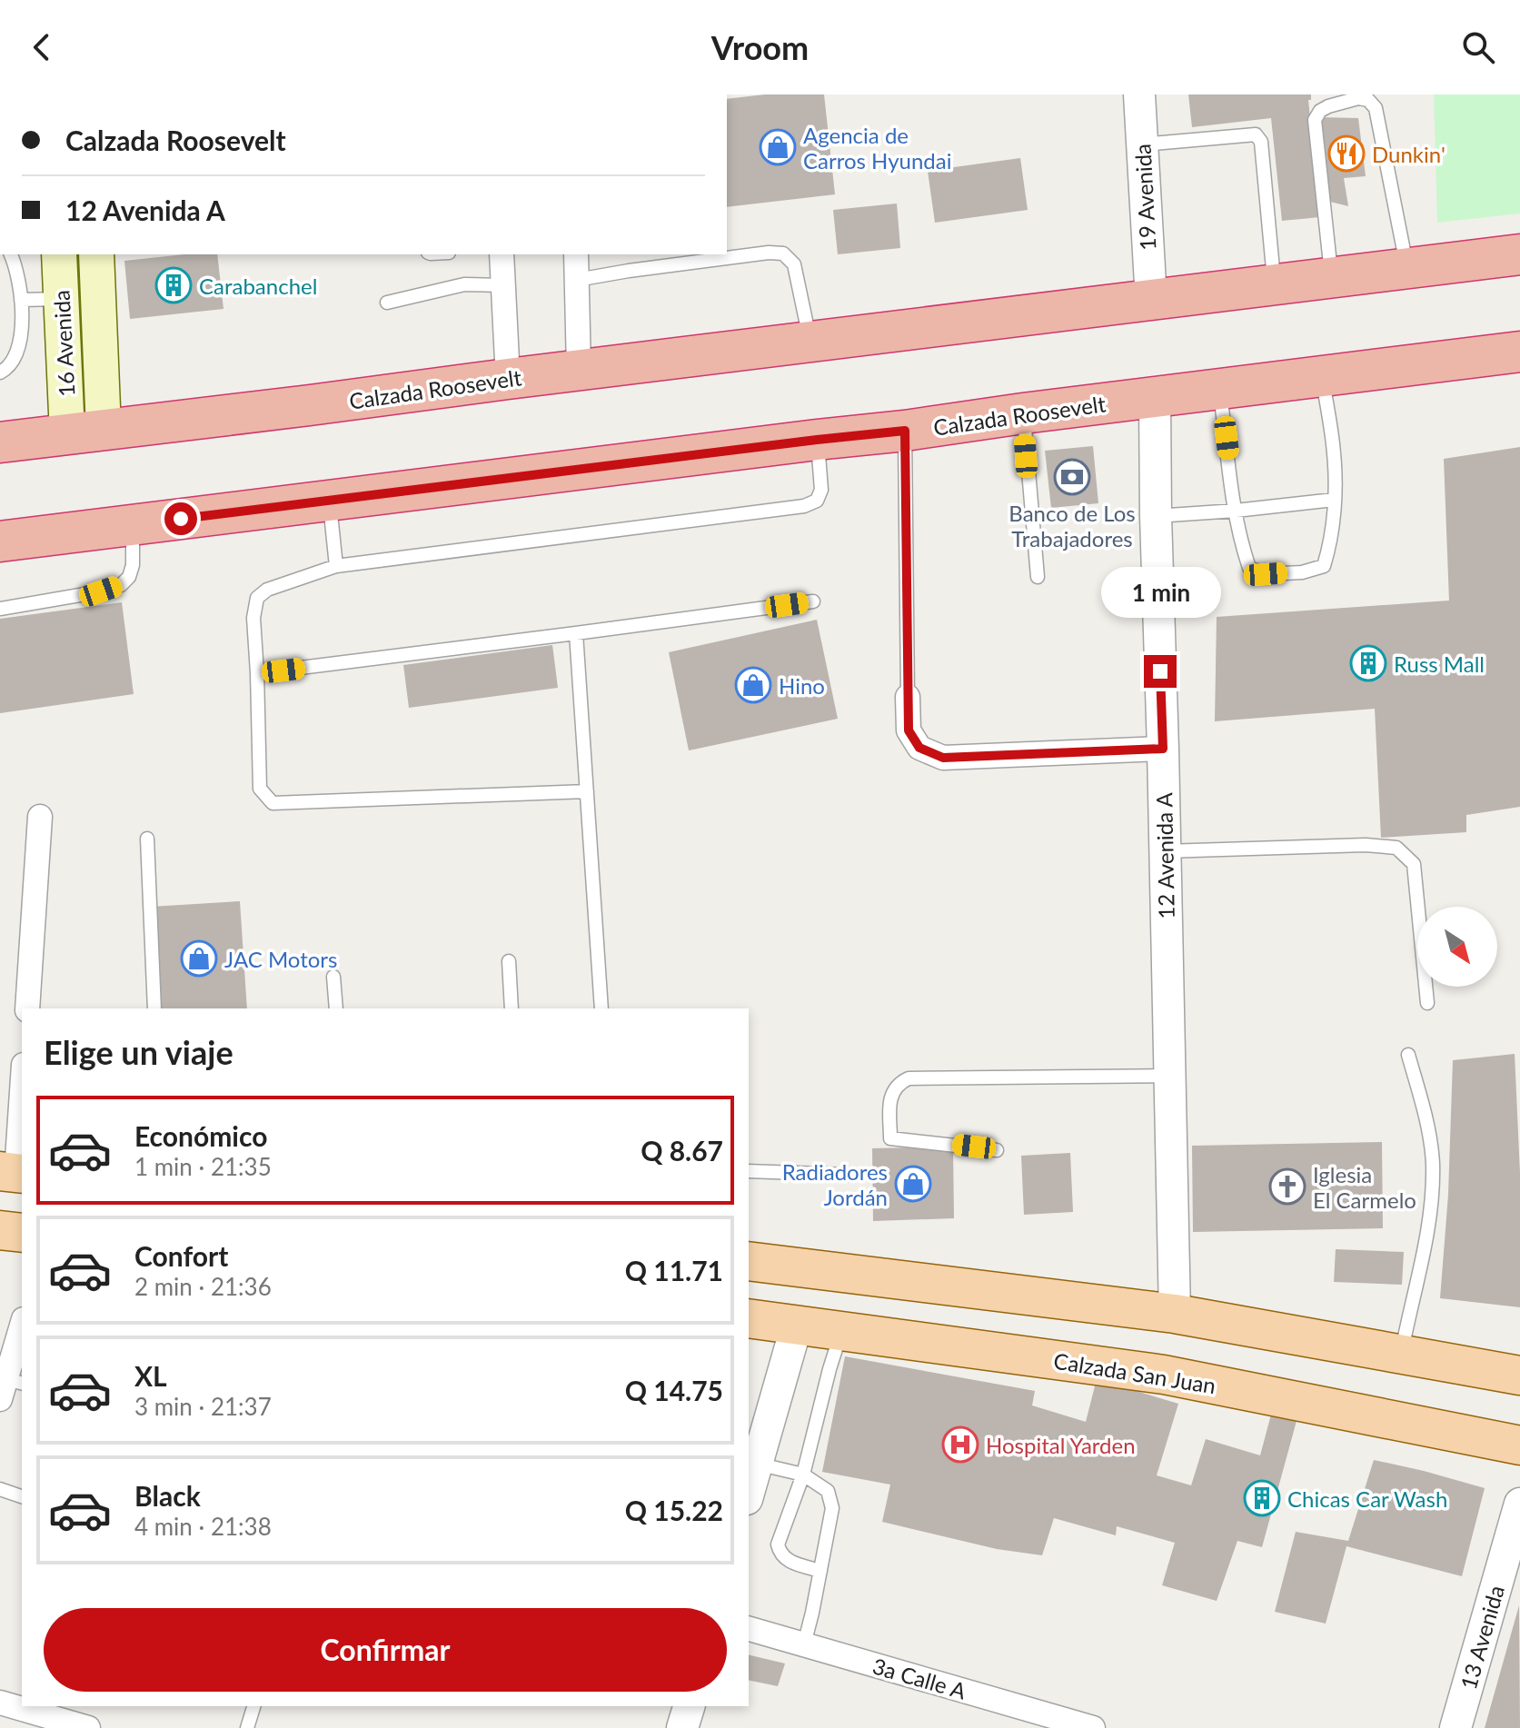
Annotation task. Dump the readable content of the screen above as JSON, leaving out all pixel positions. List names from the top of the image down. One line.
{"streets":{"highway":["Calzada Roosevelt"],"main road":["16 Avenida","Calzada San Juan"],"street":["19 Avenida","12 Avenida A","13 Avenida","3a Calle A"]},"crossings":[["19 Avenida","Calzada Roosevelt"],["16 Avenida","Calzada Roosevelt"],["Calzada Roosevelt","12 Avenida A"]],"places":{"shop":["Agencia de Carros Hyundai","Hino","JAC Motors","Radiadores Jordán"],"restaurant":["Dunkin'"],"building":["Carabanchel","Russ Mall","Chicas Car Wash"],"bank":["Banco de Los Trabajadores"],"church":["Iglesia El Carmelo"],"hospital":["Hospital Yarden"]},"north":"bottom right","page":{"header":"Vroom","banner":["Calzada Roosevelt","12 Avenida A"],"bubble":"1 min","heading":"Elige un viaje","list":[{"name":"Económico","note":"1 min · 21:35","value":"Q 8.67"},{"name":"Confort","note":"2 min · 21:36","value":"Q 11.71"},{"name":"XL","note":"3 min · 21:37","value":"Q 14.75"},{"name":"Black","note":"4 min · 21:38","value":"Q 15.22"}],"buttons":"Confirmar"}}
